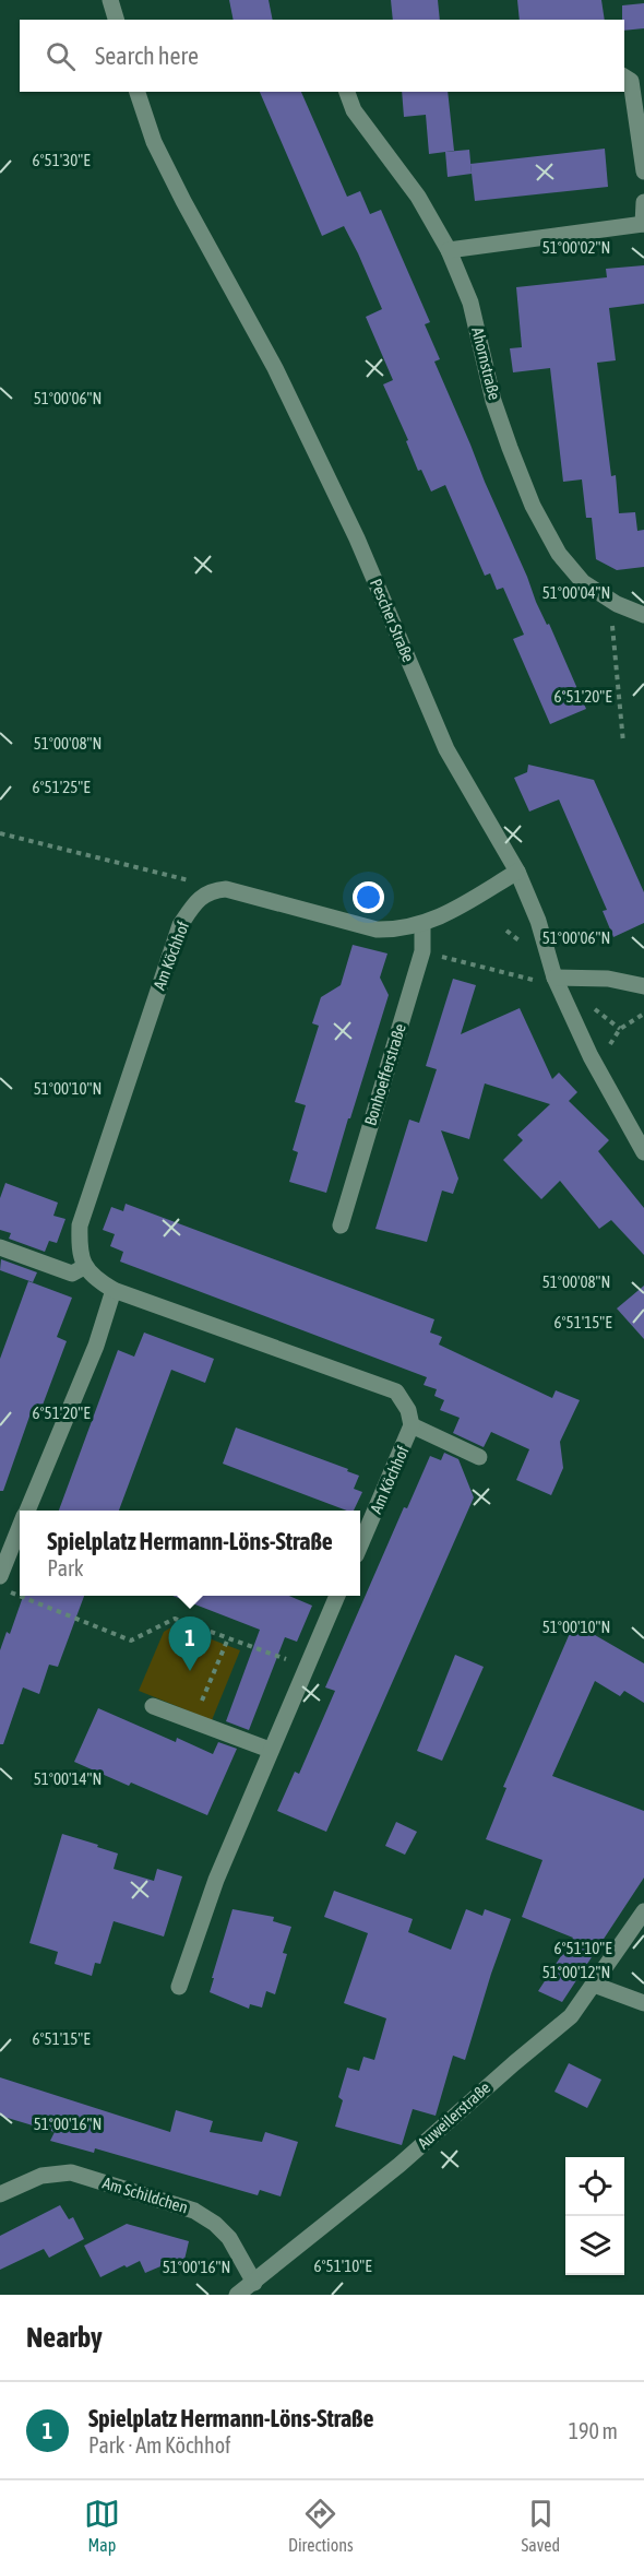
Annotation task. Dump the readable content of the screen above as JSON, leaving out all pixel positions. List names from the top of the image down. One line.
{"streets":{"street":["Ahornstraße","Pescher Straße","Am Köchhof","Bonhoefferstraße","Auweilerstraße","Am Schildchen"]},"crossings":[["Auweilerstraße","Am Schildchen"]],"page":{"search":"Search here","popup":["Spielplatz Hermann-Löns-Straße","Park"],"pins":"1","heading":"Nearby","list":[{"mark":"1","name":"Spielplatz Hermann-Löns-Straße","note":"Park · Am Köchhof","value":"190 m"}],"nav":["Map","Directions","Saved"]},"coordinates":["6°51'30\"E","51°00'02\"N","51°00'06\"N","51°00'04\"N","6°51'20\"E","51°00'08\"N","6°51'25\"E","51°00'10\"N","6°51'15\"E","51°00'14\"N","6°51'10\"E","51°00'12\"N","51°00'16\"N"]}
